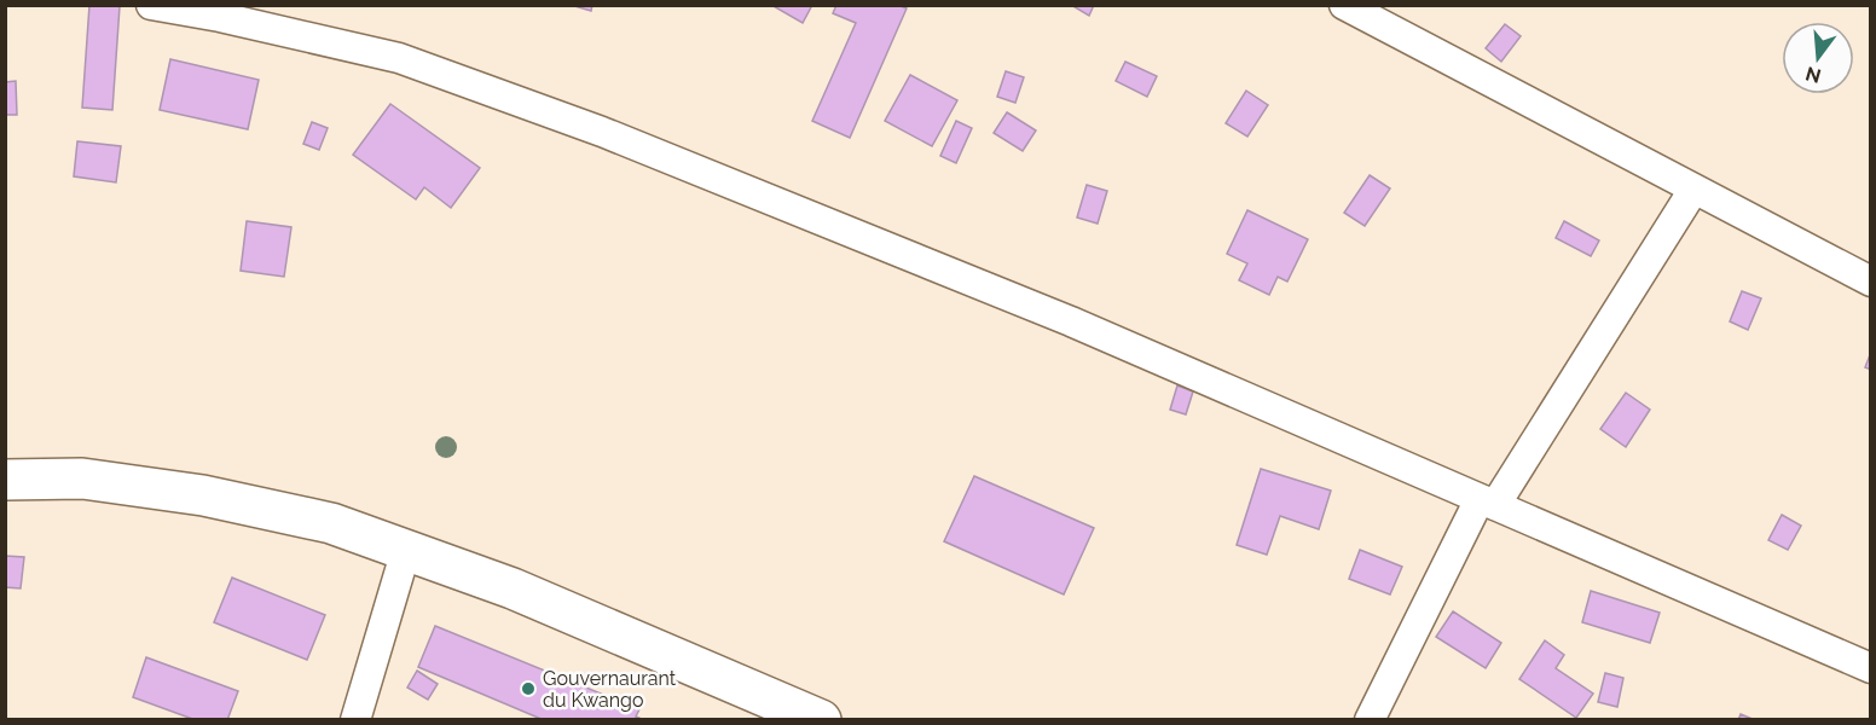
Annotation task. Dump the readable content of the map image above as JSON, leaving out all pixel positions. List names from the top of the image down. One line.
{"places":["Gouvernaurant du Kwango"],"north":"bottom"}
